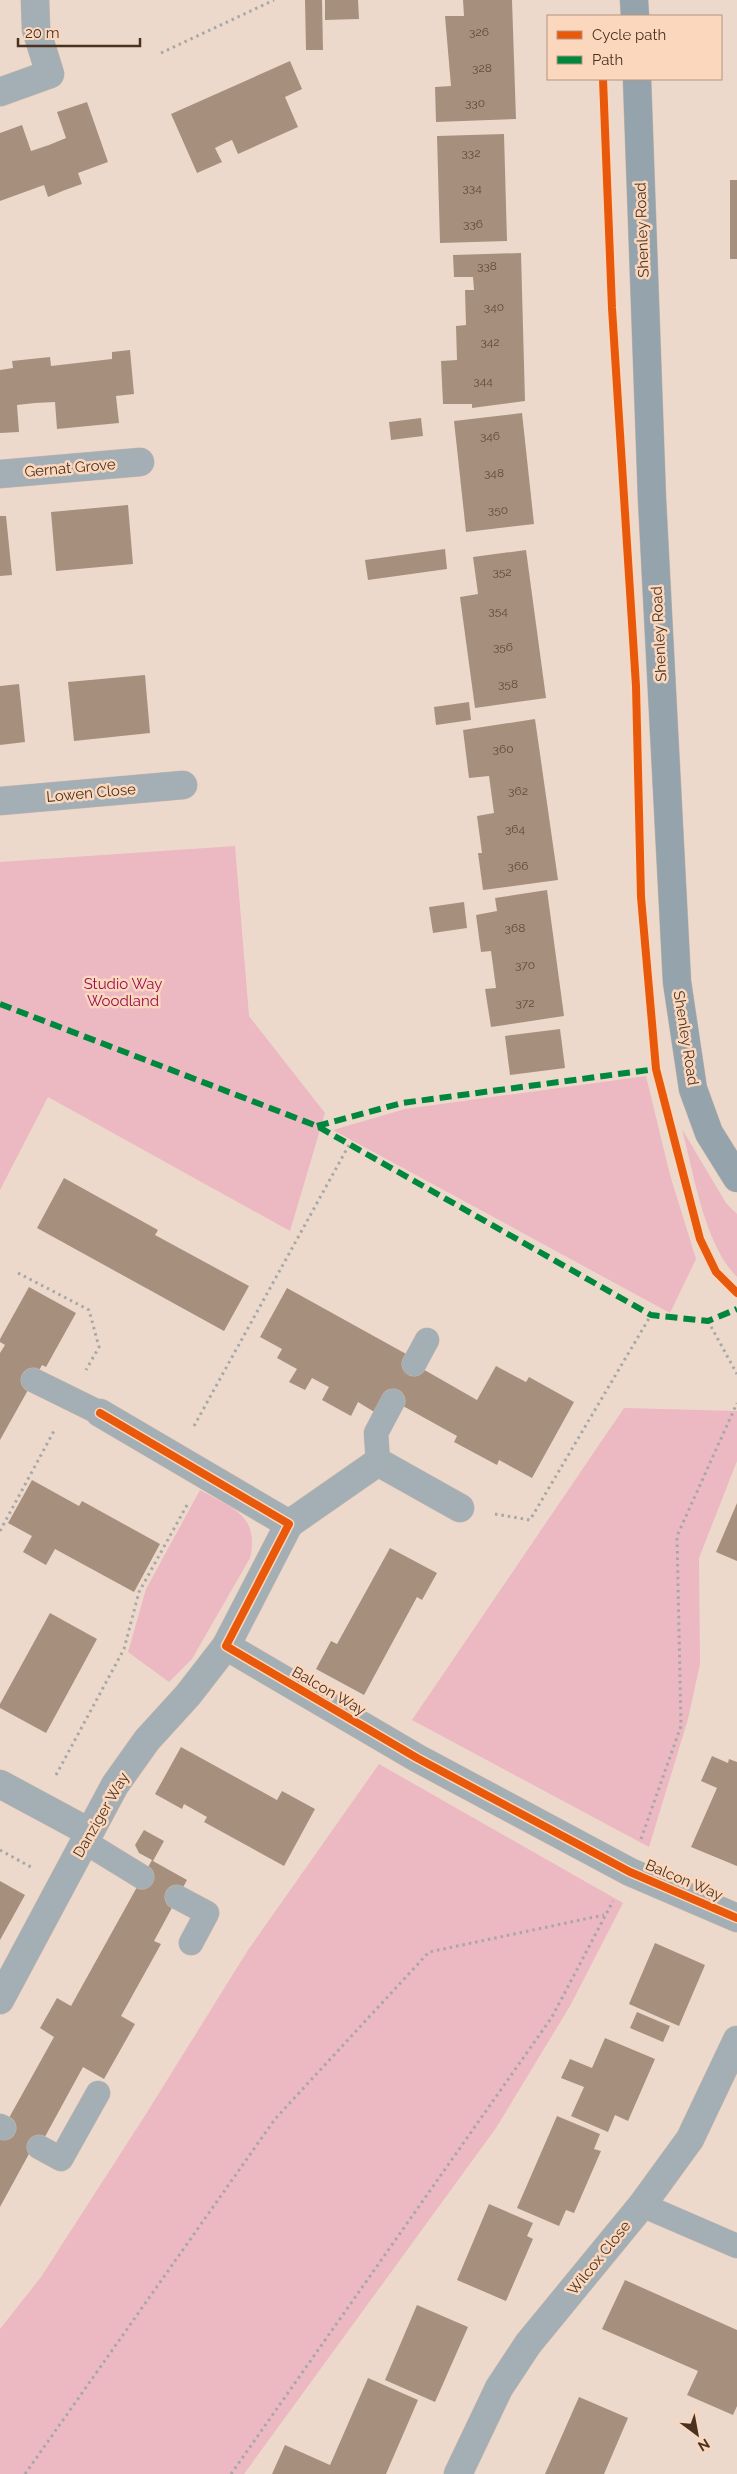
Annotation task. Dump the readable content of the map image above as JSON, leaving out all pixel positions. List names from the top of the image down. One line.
{"streets":{"main road":["Shenley Road"],"street":["Gernat Grove","Lowen Close","Balcon Way","Danziger Way","Wilcox Close"]},"crossings":[["Balcon Way","Danziger Way"]],"parks":["Studio Way Woodland"],"house_numbers":["326","328","330","332","334","336","338","340","342","344","346","348","350","352","354","356","358","360","362","364","366","368","370","372"],"legend":["Cycle path","Path"],"scale_bar":"20 m","north":"bottom right"}
